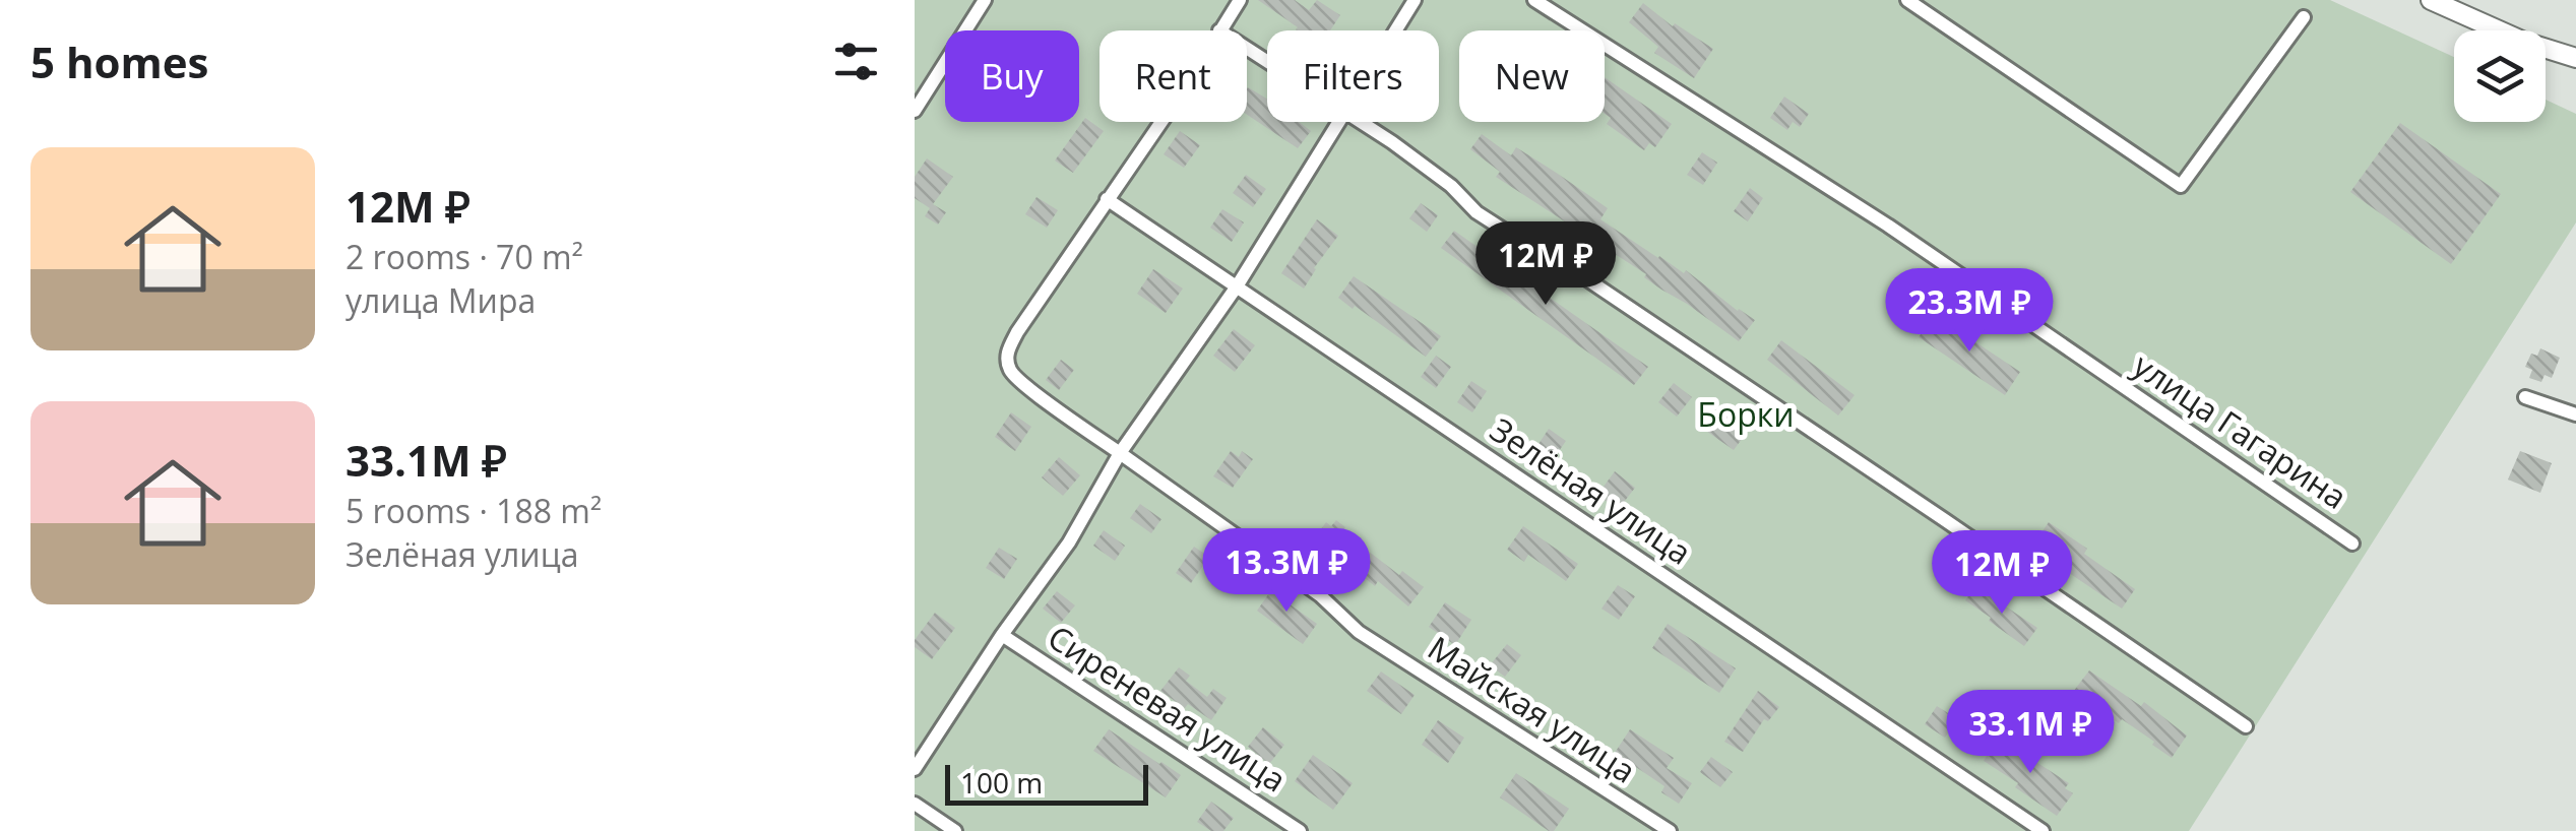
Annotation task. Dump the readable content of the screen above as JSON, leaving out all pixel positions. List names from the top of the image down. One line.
{"streets":{"street":["улица Гагарина","Зелёная улица","Сиреневая улица","Майская улица"]},"crossings":[["Зелёная улица","Майская улица"]],"parks":["Борки"],"scale_bar":"100 m","page":{"heading":"5 homes","chip":["Buy","Rent","Filters","New"],"list":[{"name":"12M ₽","note":"2 rooms · 70 m² · улица Мира"},{"name":"33.1M ₽","note":"5 rooms · 188 m² · Зелёная улица"}],"price":["12M ₽","23.3M ₽","13.3M ₽","12M ₽","33.1M ₽"],"scale":"100 m"}}
